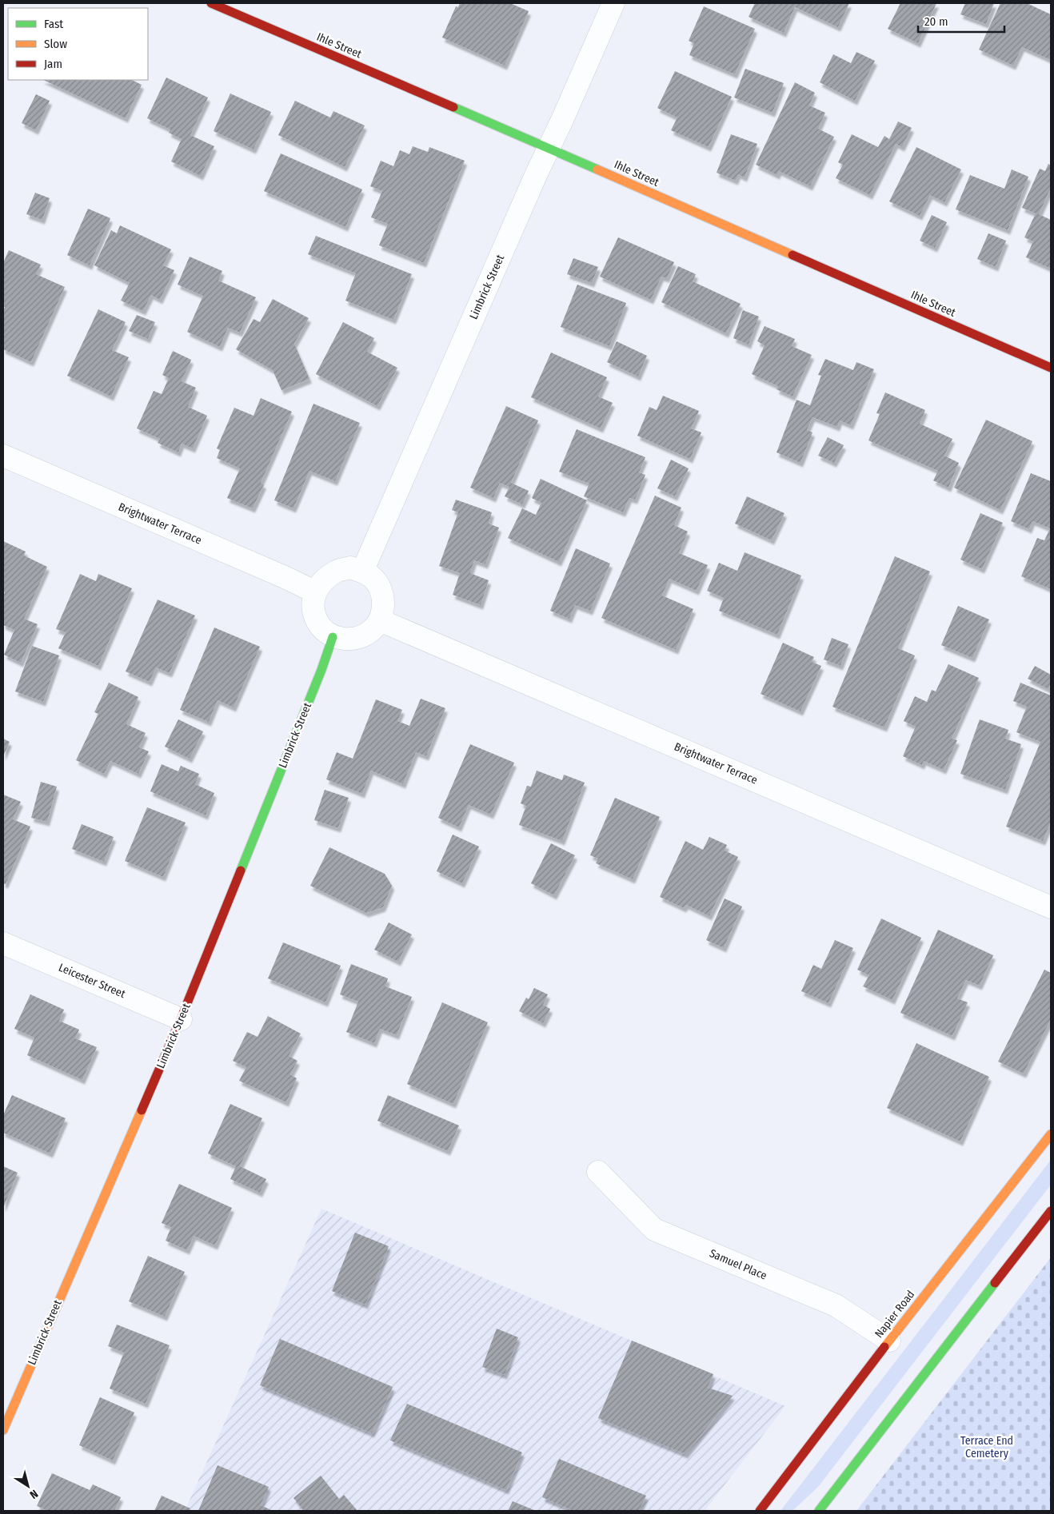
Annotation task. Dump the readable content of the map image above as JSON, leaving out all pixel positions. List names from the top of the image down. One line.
{"streets":{"main road":["Ihle Street","Limbrick Street","Napier Road"],"street":["Brightwater Terrace","Leicester Street","Samuel Place"]},"crossings":[["Ihle Street","Limbrick Street"],["Limbrick Street","Brightwater Terrace"],["Limbrick Street","Leicester Street"],["Samuel Place","Napier Road"]],"parks":["Terrace End Cemetery"],"legend":["Fast","Slow","Jam"],"scale_bar":"20 m","north":"bottom right"}
